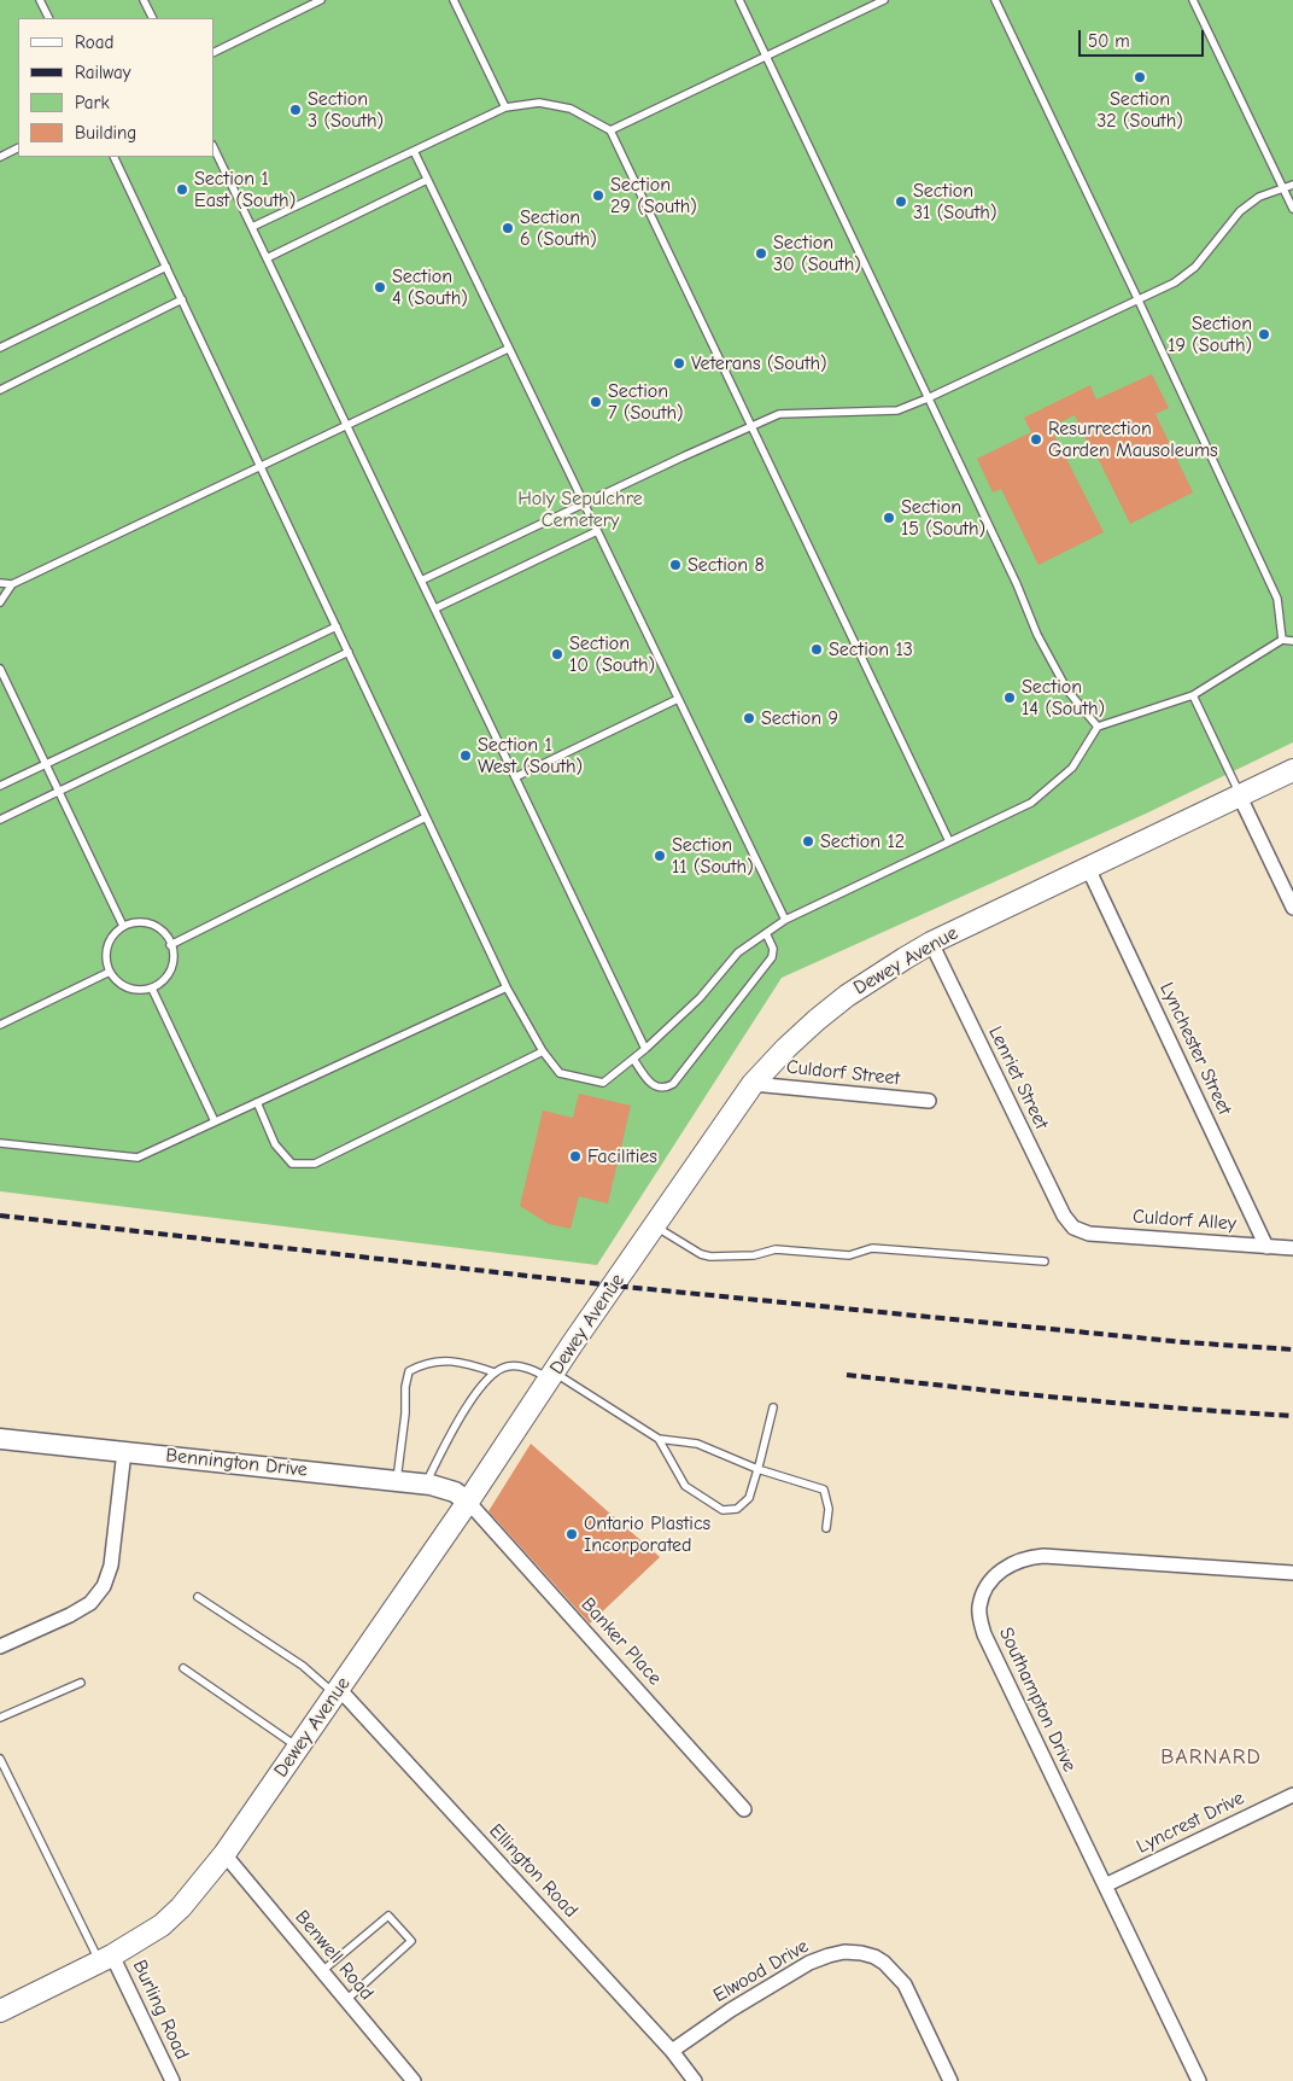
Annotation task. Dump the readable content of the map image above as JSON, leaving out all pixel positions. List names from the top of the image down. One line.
{"streets":{"main road":["Dewey Avenue"],"street":["Lynchester Street","Culdorf Street","Lenriet Street","Culdorf Alley","Bennington Drive","Banker Place","Southampton Drive","Lyncrest Drive","Ellington Road","Benwell Road","Elwood Drive","Burling Road"]},"crossings":[["Dewey Avenue","Lynchester Street"],["Dewey Avenue","Culdorf Street"],["Dewey Avenue","Lenriet Street"],["Dewey Avenue","Bennington Drive"],["Dewey Avenue","Banker Place"],["Dewey Avenue","Ellington Road"],["Dewey Avenue","Benwell Road"],["Dewey Avenue","Burling Road"],["Lynchester Street","Culdorf Alley"],["Lenriet Street","Culdorf Alley"],["Bennington Drive","Banker Place"],["Southampton Drive","Lyncrest Drive"],["Ellington Road","Elwood Drive"]],"districts":["BARNARD"],"parks":["Holy Sepulchre Cemetery"],"places":["Section 32 (South)","Section 3 (South)","Section 1 East (South)","Section 29 (South)","Section 31 (South)","Section 6 (South)","Section 30 (South)","Section 4 (South)","Section 19 (South)","Veterans (South)","Section 7 (South)","Resurrection Garden Mausoleums","Section 15 (South)","Section 8","Section 13","Section 10 (South)","Section 14 (South)","Section 9","Section 1 West (South)","Section 12","Section 11 (South)","Facilities","Ontario Plastics Incorporated"],"legend":["Road","Railway","Park","Building"],"scale_bar":"50 m"}
